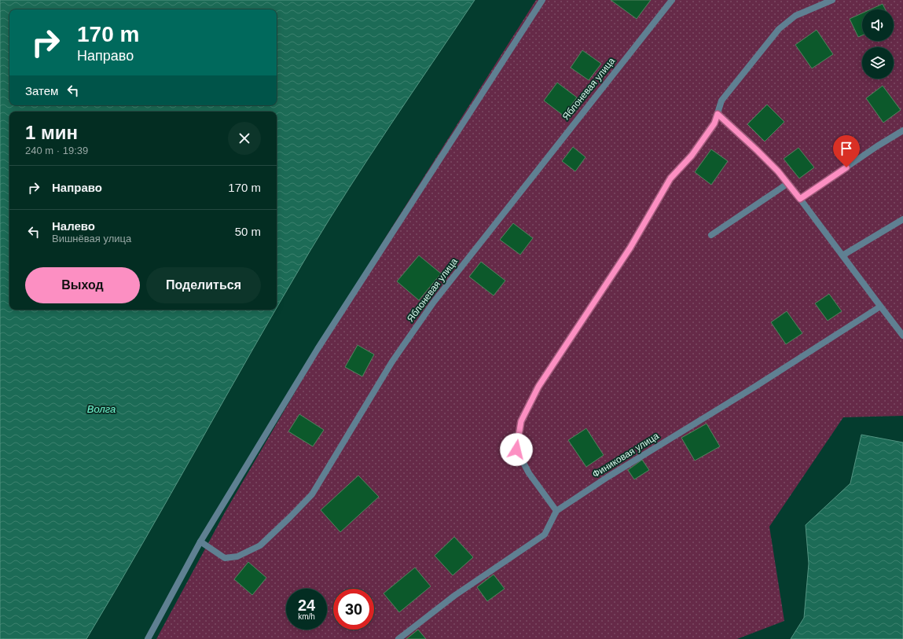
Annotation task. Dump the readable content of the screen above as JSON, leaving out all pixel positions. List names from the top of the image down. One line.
{"streets":{"street":["Яблоневая улица","Финиковая улица"]},"water":["Волга"],"page":{"turn":["170 m","Направо"],"then":"Затем","heading":["1 мин","240 m · 19:39"],"list":[{"name":"Направо","value":"170 m"},{"name":"Налево","note":"Вишнёвая улица","value":"50 m"}],"buttons":["Выход","Поделиться"],"speed":"24 km/h","limit":"30"}}
